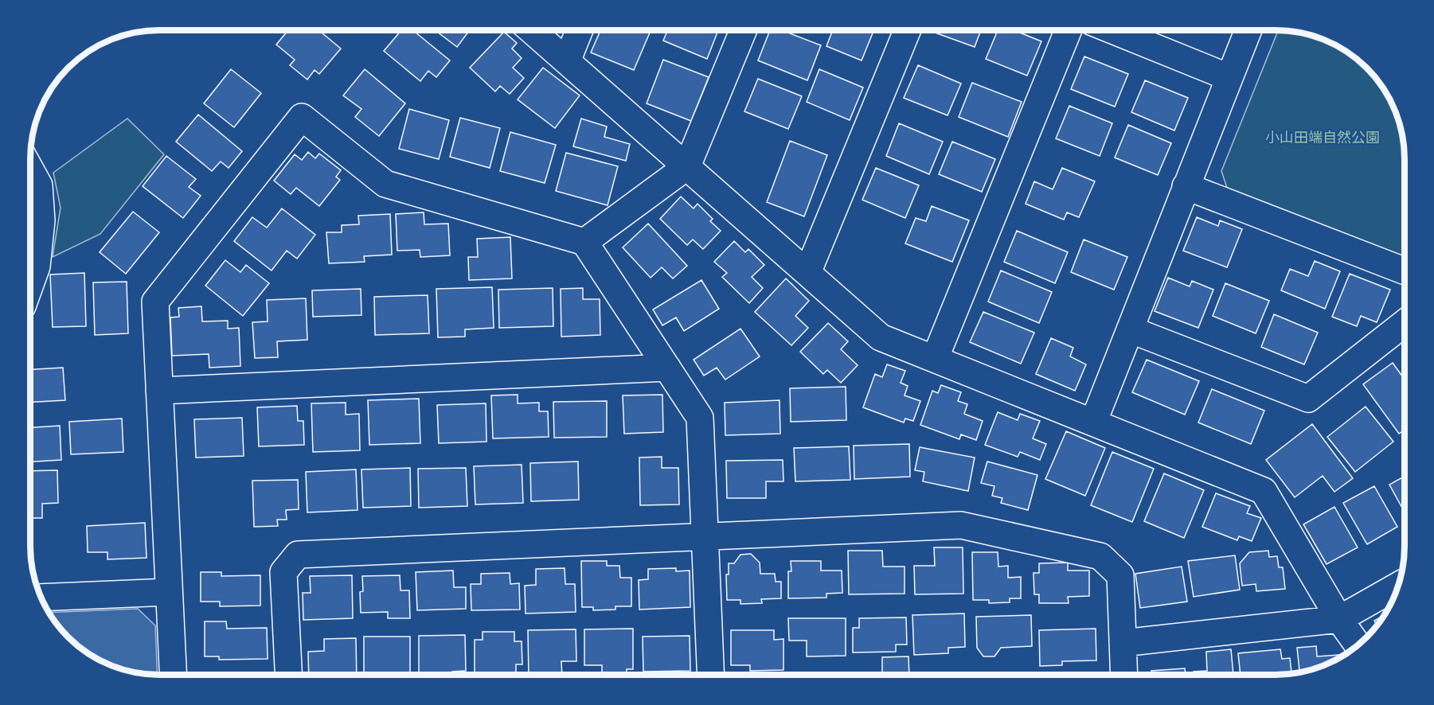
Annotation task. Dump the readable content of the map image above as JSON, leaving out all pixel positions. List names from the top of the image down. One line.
{"parks":["小山田端自然公園"]}
